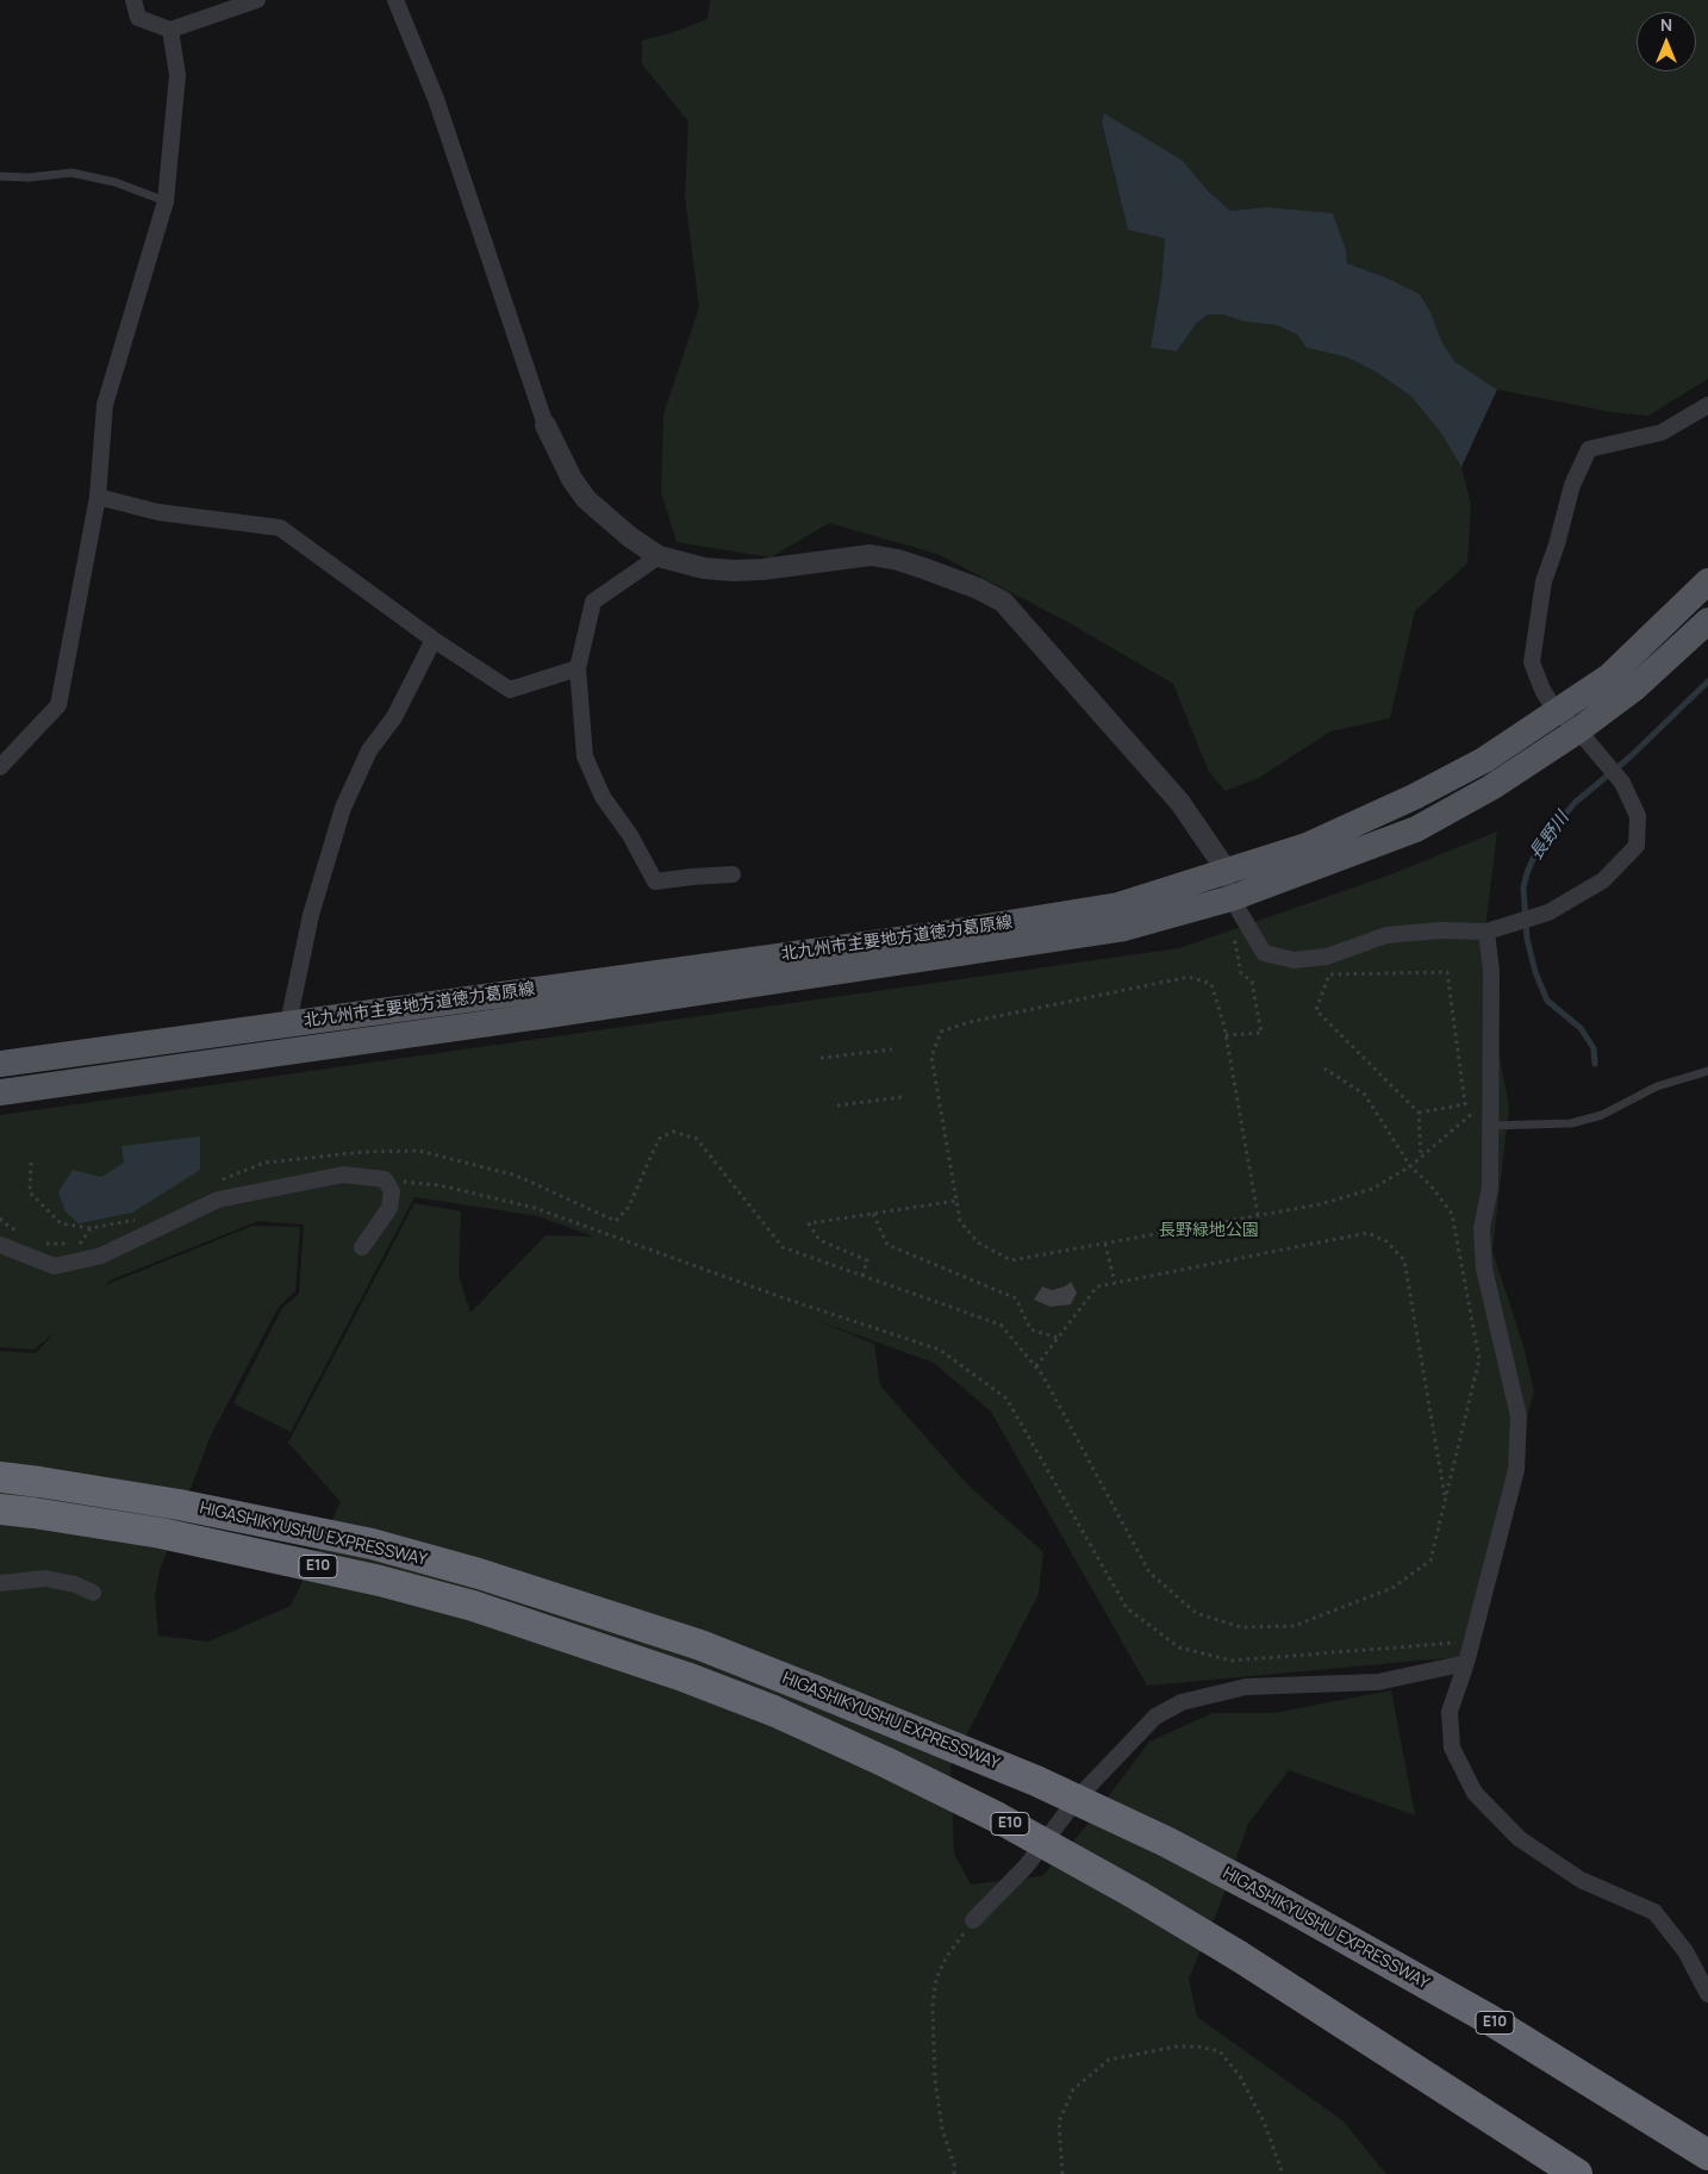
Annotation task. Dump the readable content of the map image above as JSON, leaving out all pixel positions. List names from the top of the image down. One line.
{"streets":{"highway":["HIGASHIKYUSHU EXPRESSWAY","E10"],"main road":["北九州市主要地方道徳力葛原線"]},"water":["長野川"],"parks":["長野緑地公園"],"north":"top"}
